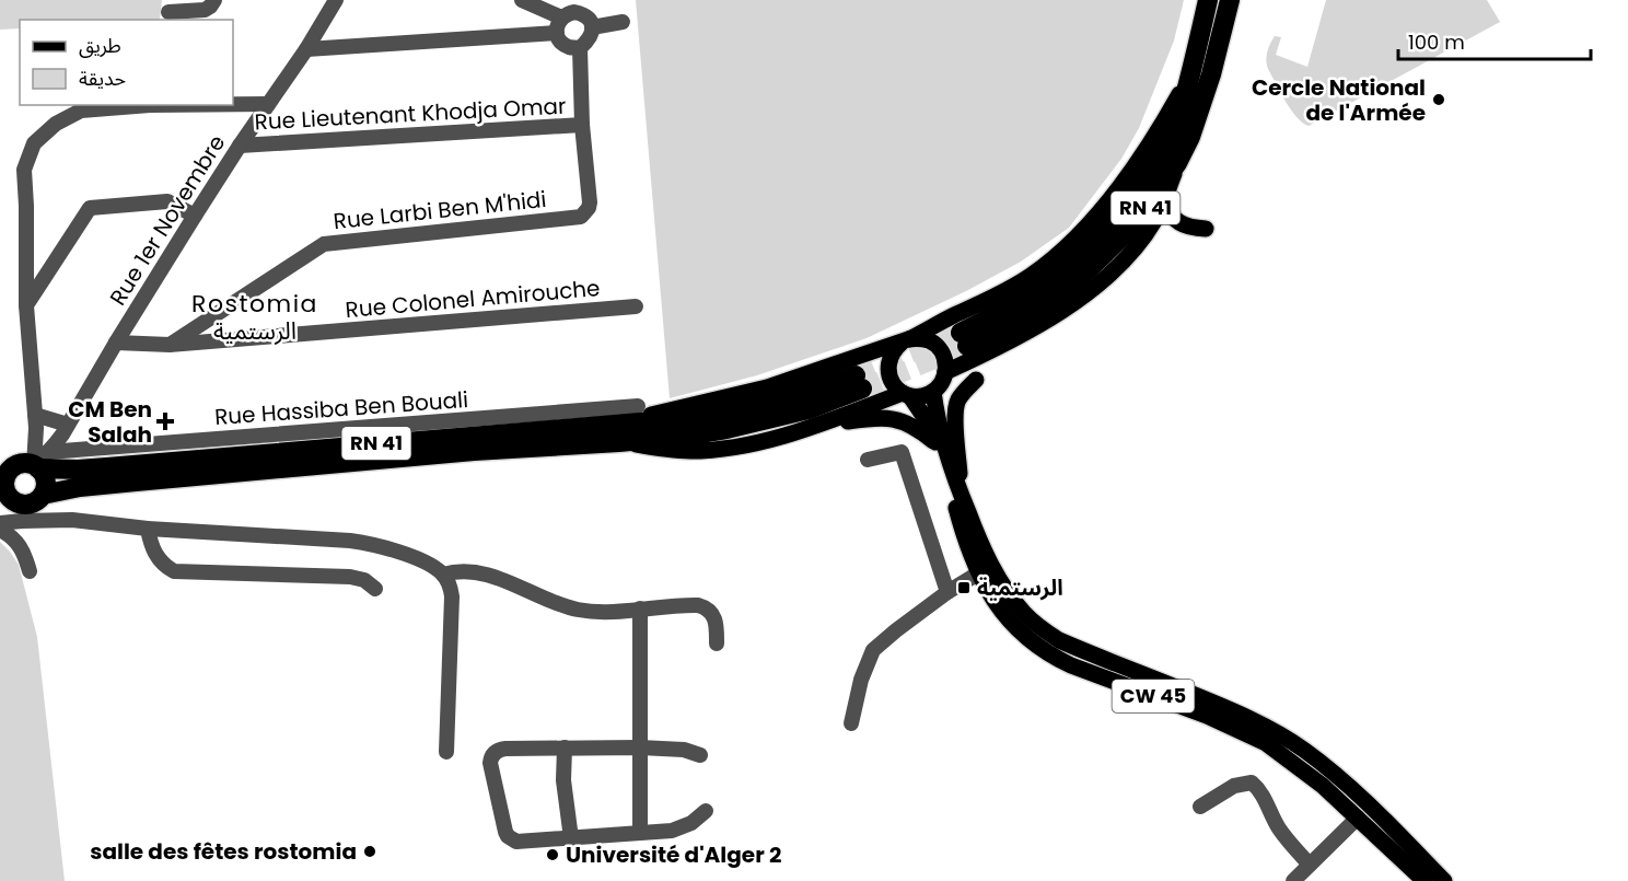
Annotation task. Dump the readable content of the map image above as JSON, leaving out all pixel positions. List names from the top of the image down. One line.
{"streets":{"highway":["RN 41"],"main road":["CW 45"],"street":["Rue Lieutenant Khodja Omar","Rue Larbi Ben M'hidi","Rue 1er Novembre","Rue Colonel Amirouche","Rue Hassiba Ben Bouali"]},"crossings":[["Rue Lieutenant Khodja Omar","Rue Larbi Ben M'hidi"],["Rue Lieutenant Khodja Omar","Rue 1er Novembre"],["Rue Larbi Ben M'hidi","Rue Colonel Amirouche"],["Rue 1er Novembre","Rue Colonel Amirouche"],["Rue 1er Novembre","Rue Hassiba Ben Bouali"]],"districts":["Rostomia الرستمية"],"places":{"other":["Cercle National de l'Armée","salle des fêtes rostomia","Université d'Alger 2"],"health":["CM Ben Salah"],"transit":["الرستمية"]},"legend":["طريق","حديقة"],"scale_bar":"100 m"}
